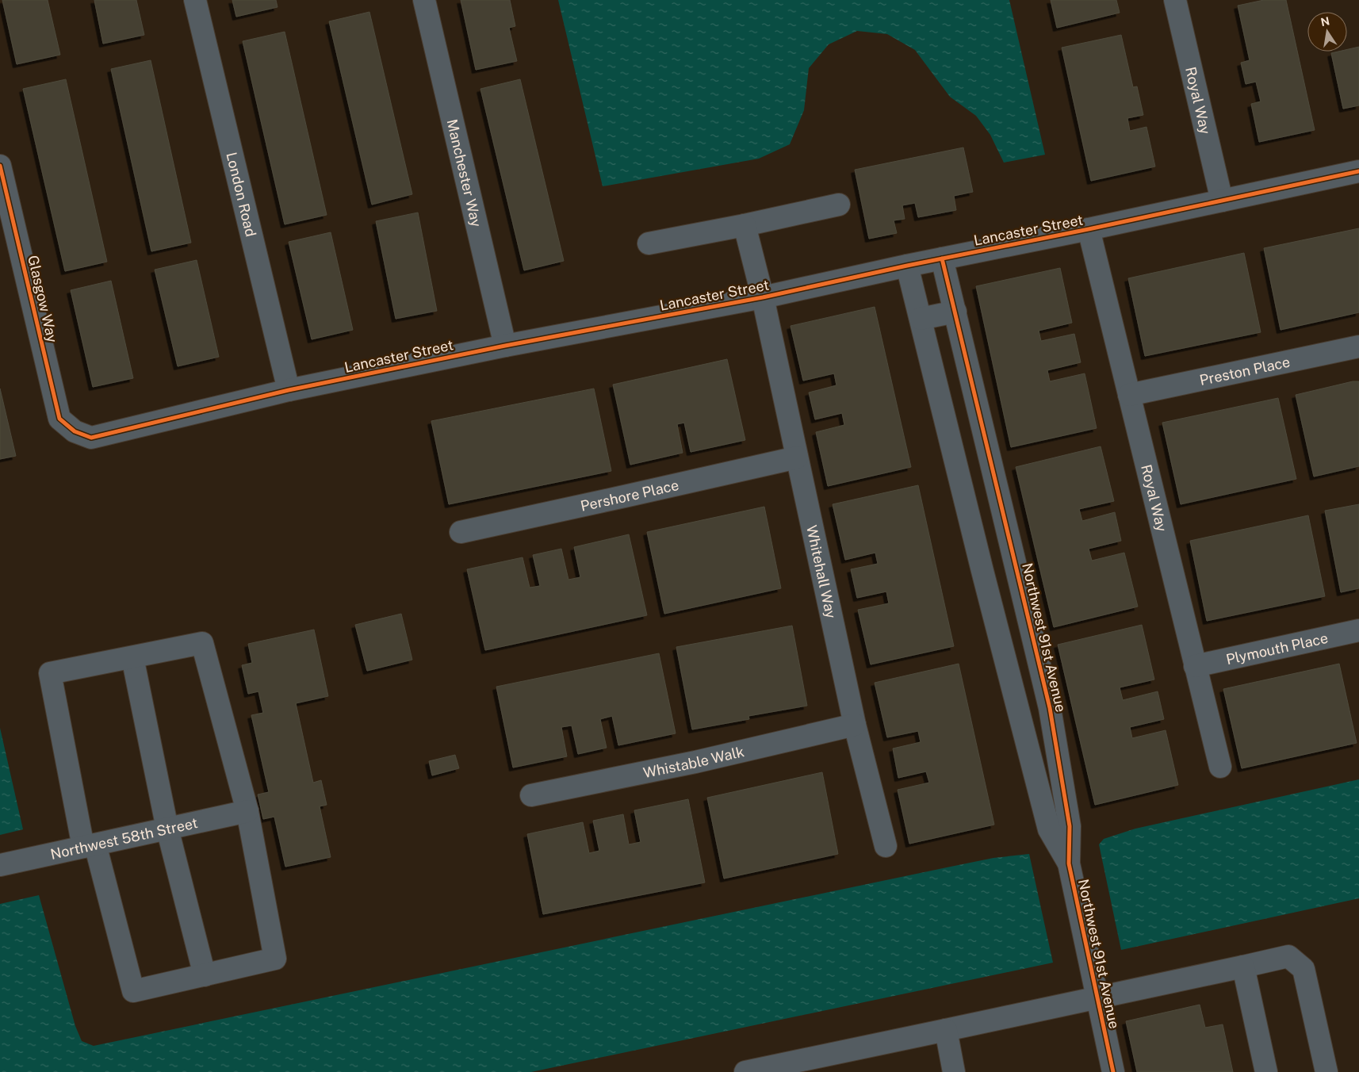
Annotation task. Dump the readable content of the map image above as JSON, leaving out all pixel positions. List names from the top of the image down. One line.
{"streets":{"street":["Royal Way","Manchester Way","London Road","Lancaster Street","Glasgow Way","Preston Place","Pershore Place","Whitehall Way","Northwest 91st Avenue","Plymouth Place","Whistable Walk","Northwest 58th Street"]},"crossings":[["Royal Way","Lancaster Street"],["Royal Way","Preston Place"],["Royal Way","Plymouth Place"],["Manchester Way","Lancaster Street"],["London Road","Lancaster Street"],["Lancaster Street","Glasgow Way"],["Lancaster Street","Whitehall Way"],["Lancaster Street","Northwest 91st Avenue"],["Pershore Place","Whitehall Way"],["Whitehall Way","Whistable Walk"]],"north":"top"}
